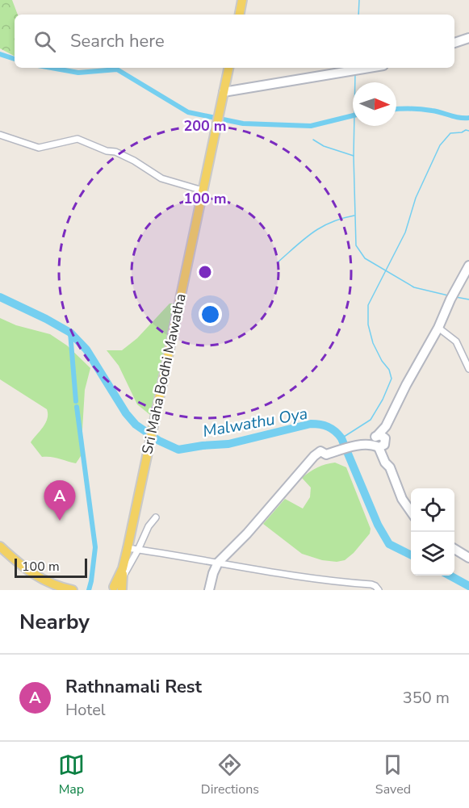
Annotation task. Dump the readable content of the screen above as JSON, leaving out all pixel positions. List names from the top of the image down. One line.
{"streets":{"main road":["Sri Maha Bodhi Mawatha"]},"water":["Malwathu Oya"],"scale_bar":"100 m","north":"right","page":{"search":"Search here","pins":"A","scale":"100 m","heading":"Nearby","list":[{"mark":"A","name":"Rathnamali Rest","note":"Hotel","value":"350 m"}],"nav":["Map","Directions","Saved"]},"rings":["200 m","100 m"]}
